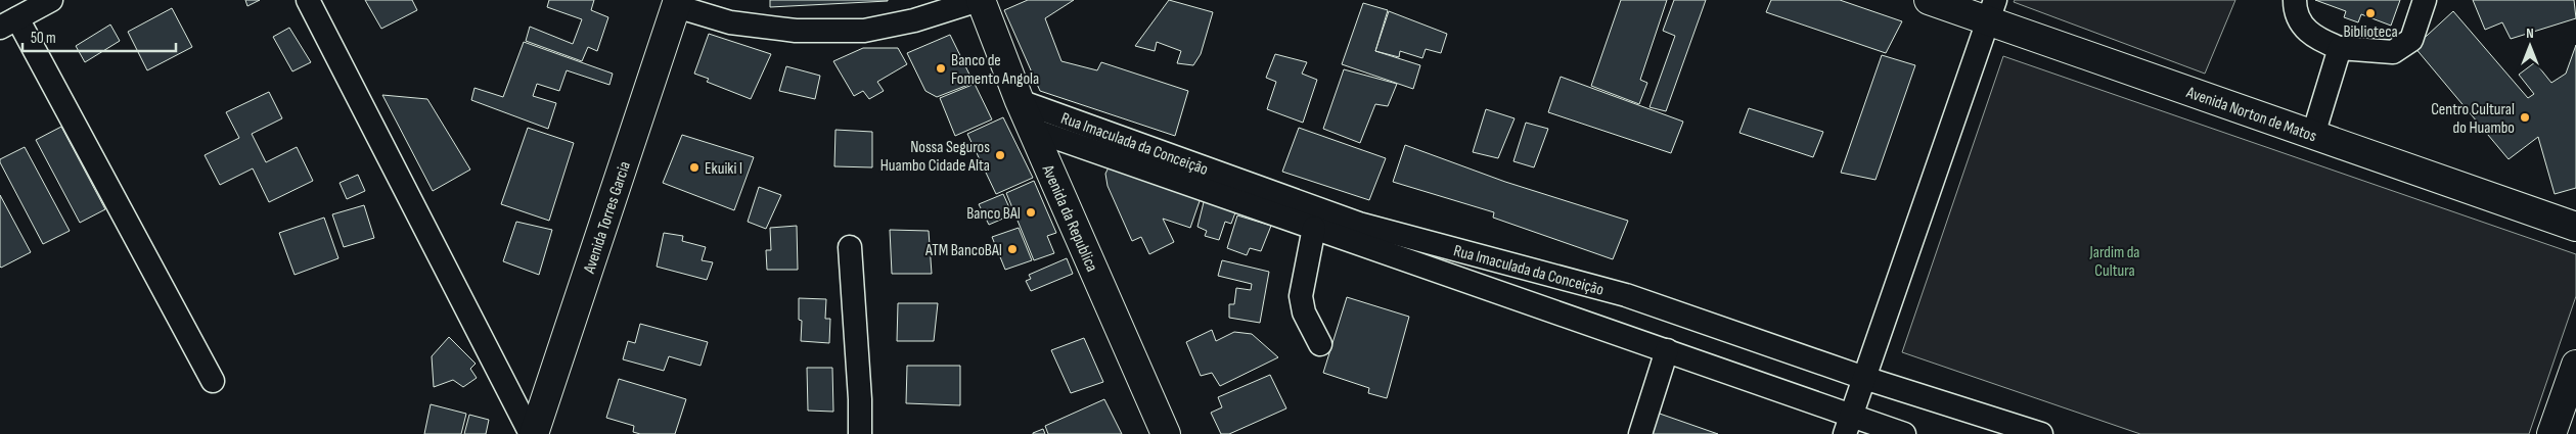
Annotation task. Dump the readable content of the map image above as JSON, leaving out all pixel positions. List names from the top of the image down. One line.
{"streets":{"main road":["Avenida Norton de Matos","Avenida Torres Garcia","Avenida da Republica"],"street":["Rua Imaculada da Conceição"]},"crossings":[["Rua Imaculada da Conceição","Avenida da Republica"]],"parks":["Jardim da Cultura"],"places":["Biblioteca","Banco de Fomento Angola","Centro Cultural do Huambo","Nossa Seguros Huambo Cidade Alta","Ekuiki l","Banco BAI","ATM BancoBAI"],"scale_bar":"50 m","north":"top"}
